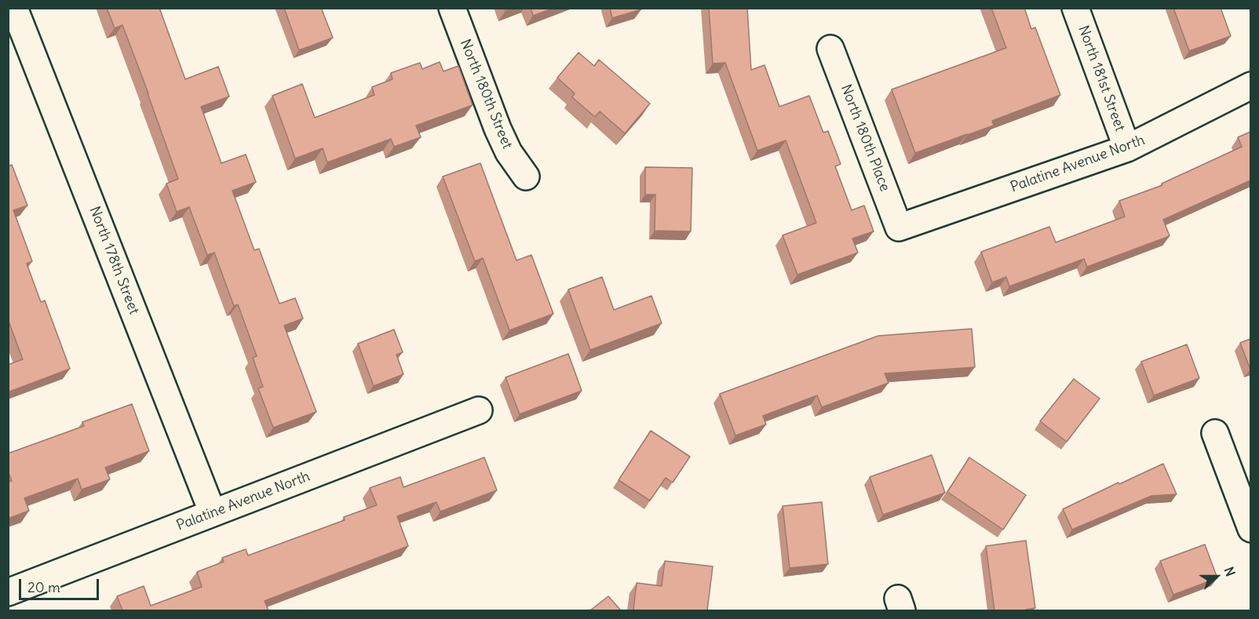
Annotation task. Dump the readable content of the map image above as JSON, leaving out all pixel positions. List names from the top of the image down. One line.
{"streets":{"street":["North 181st Street","North 180th Street","North 180th Place","Palatine Avenue North","North 178th Street"]},"crossings":[["North 181st Street","Palatine Avenue North"],["North 180th Place","Palatine Avenue North"],["Palatine Avenue North","North 178th Street"]],"scale_bar":"20 m","north":"right"}
